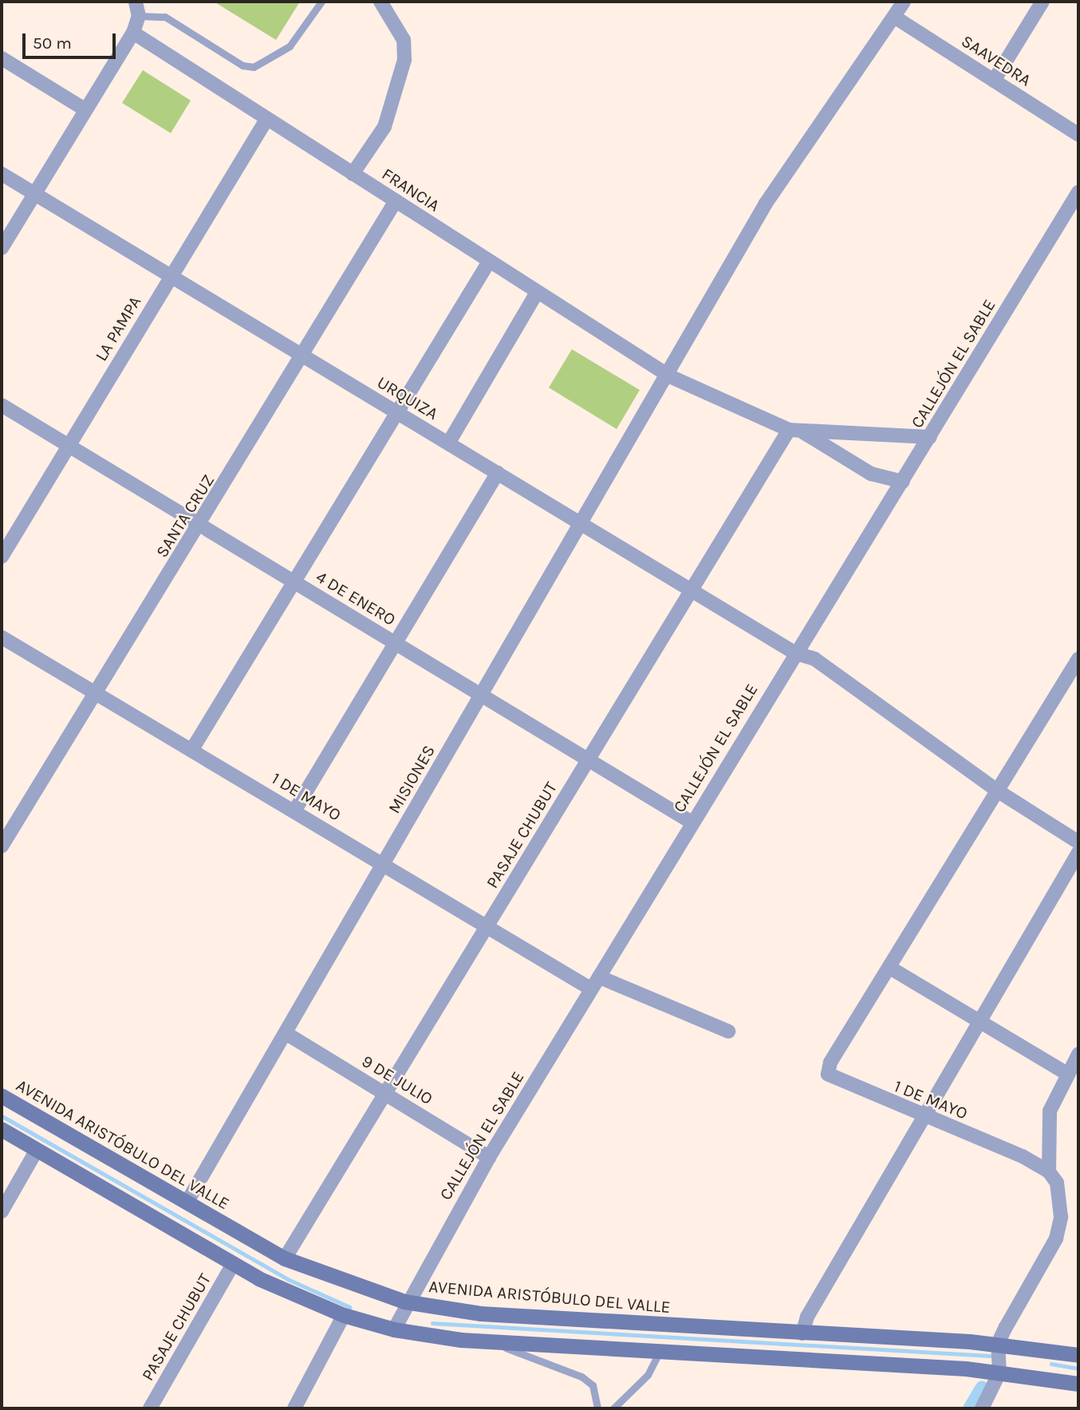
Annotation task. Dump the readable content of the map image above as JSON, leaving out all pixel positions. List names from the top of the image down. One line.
{"streets":{"main road":["AVENIDA ARISTÓBULO DEL VALLE"],"street":["SAAVEDRA","FRANCIA","LA PAMPA","CALLEJÓN EL SABLE","URQUIZA","SANTA CRUZ","4 DE ENERO","MISIONES","1 DE MAYO","PASAJE CHUBUT","9 DE JULIO"]},"crossings":[["SAAVEDRA","MISIONES"],["FRANCIA","LA PAMPA"],["FRANCIA","SANTA CRUZ"],["FRANCIA","MISIONES"],["FRANCIA","PASAJE CHUBUT"],["LA PAMPA","URQUIZA"],["LA PAMPA","4 DE ENERO"],["CALLEJÓN EL SABLE","URQUIZA"],["CALLEJÓN EL SABLE","4 DE ENERO"],["CALLEJÓN EL SABLE","1 DE MAYO"],["CALLEJÓN EL SABLE","9 DE JULIO"],["CALLEJÓN EL SABLE","AVENIDA ARISTÓBULO DEL VALLE"],["URQUIZA","SANTA CRUZ"],["URQUIZA","MISIONES"],["URQUIZA","PASAJE CHUBUT"],["SANTA CRUZ","4 DE ENERO"],["SANTA CRUZ","1 DE MAYO"],["4 DE ENERO","MISIONES"],["4 DE ENERO","PASAJE CHUBUT"],["MISIONES","1 DE MAYO"],["MISIONES","9 DE JULIO"],["MISIONES","AVENIDA ARISTÓBULO DEL VALLE"],["1 DE MAYO","PASAJE CHUBUT"],["PASAJE CHUBUT","9 DE JULIO"],["PASAJE CHUBUT","AVENIDA ARISTÓBULO DEL VALLE"]],"scale_bar":"50 m"}
